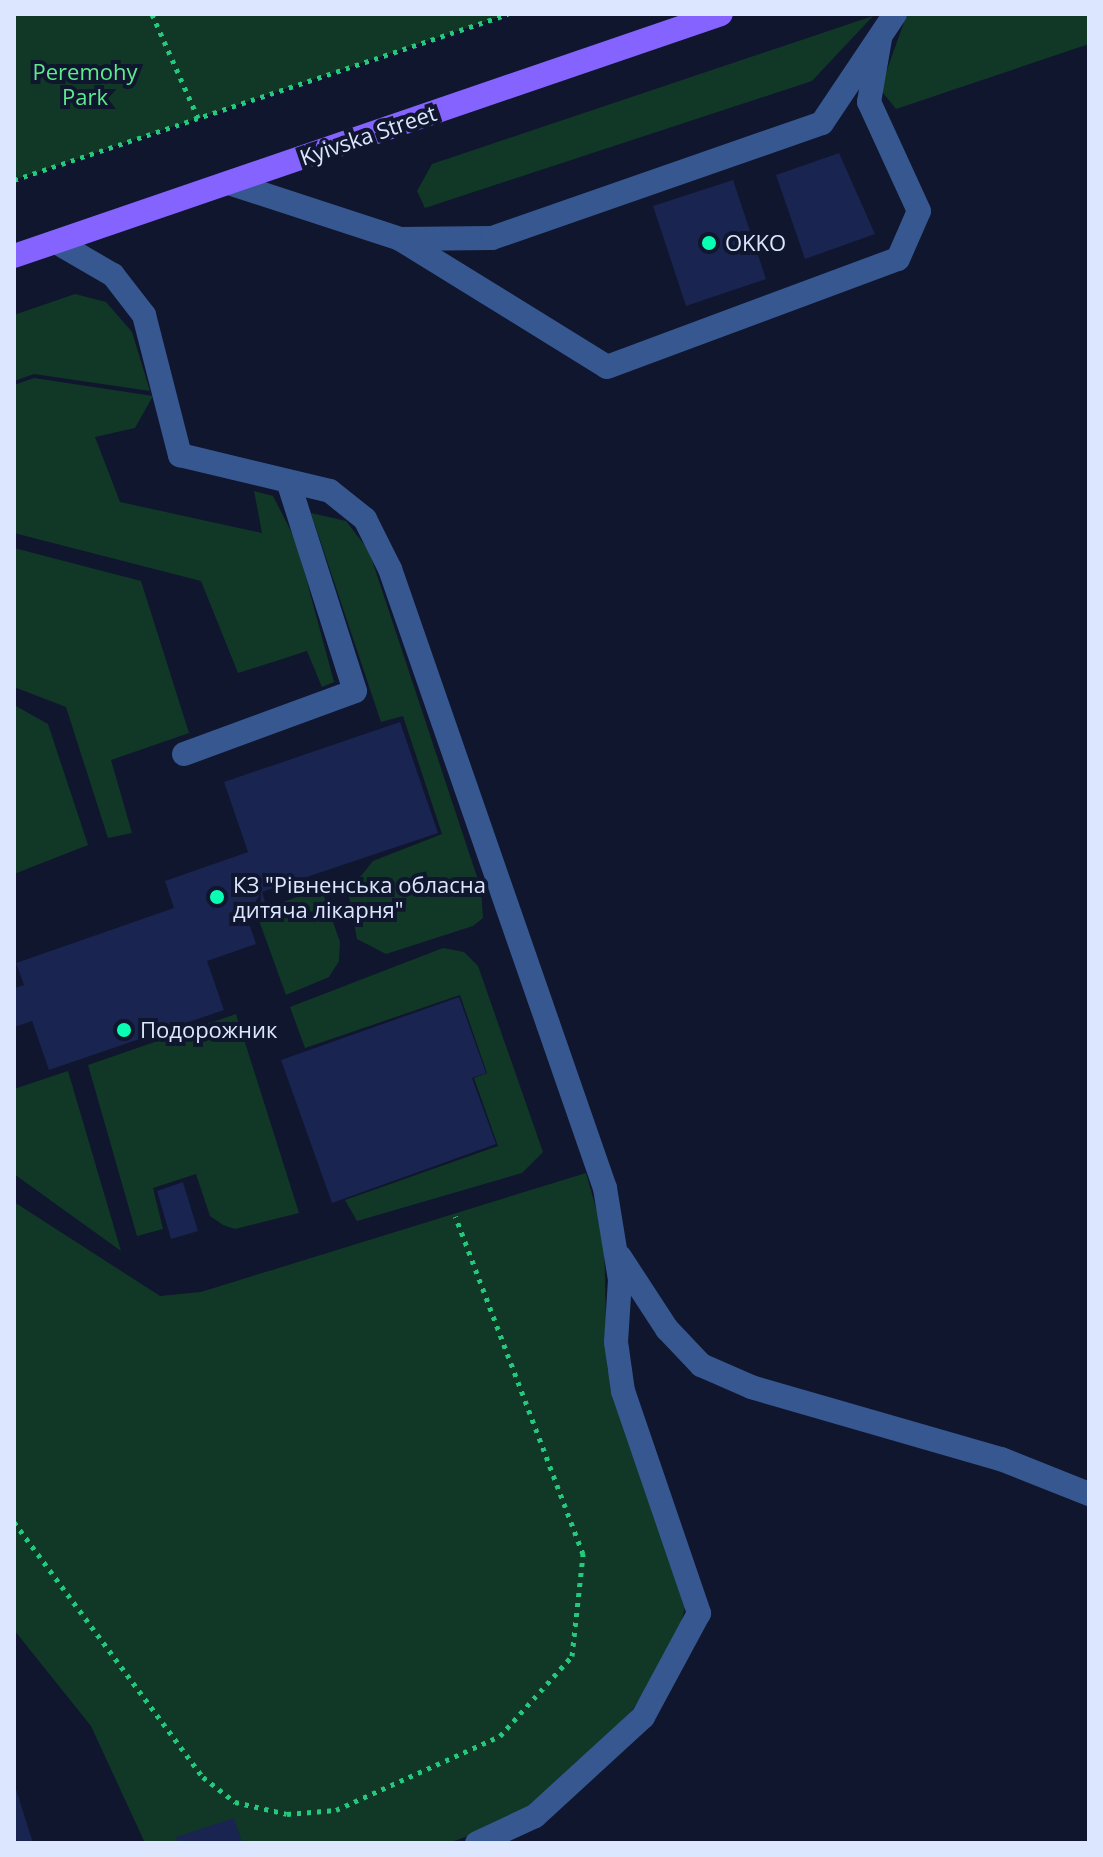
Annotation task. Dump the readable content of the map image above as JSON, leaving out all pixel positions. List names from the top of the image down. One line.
{"streets":{"main road":["Kyivska Street"]},"parks":["Peremohy Park"],"places":["OKKO","КЗ \"Рівненська обласна дитяча лікарня\"","Подорожник"]}
